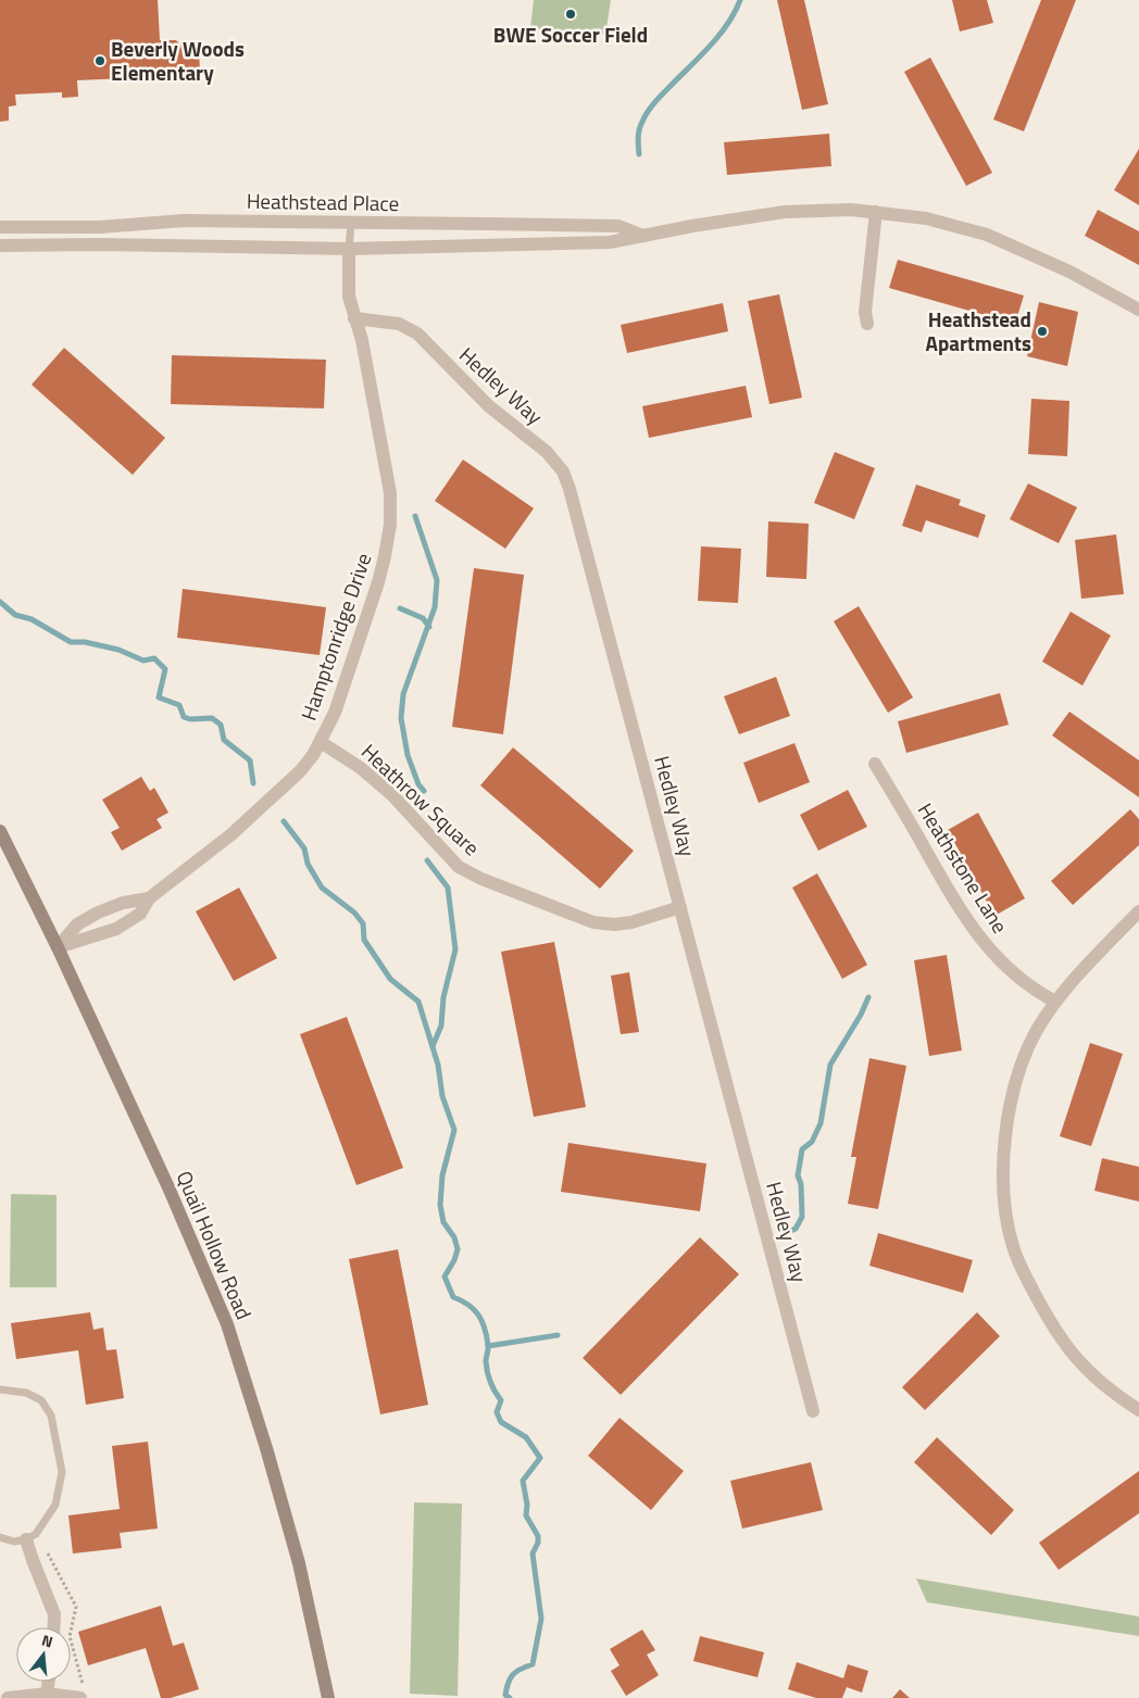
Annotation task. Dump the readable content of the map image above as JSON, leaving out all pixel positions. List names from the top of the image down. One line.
{"streets":{"main road":["Quail Hollow Road"],"street":["Heathstead Place","Hedley Way","Hamptonridge Drive","Heathrow Square","Heathstone Lane"]},"crossings":[["Hedley Way","Hamptonridge Drive"],["Hedley Way","Heathrow Square"],["Hamptonridge Drive","Heathrow Square"],["Hamptonridge Drive","Quail Hollow Road"]],"places":["BWE Soccer Field","Beverly Woods Elementary","Heathstead Apartments"],"north":"top"}
